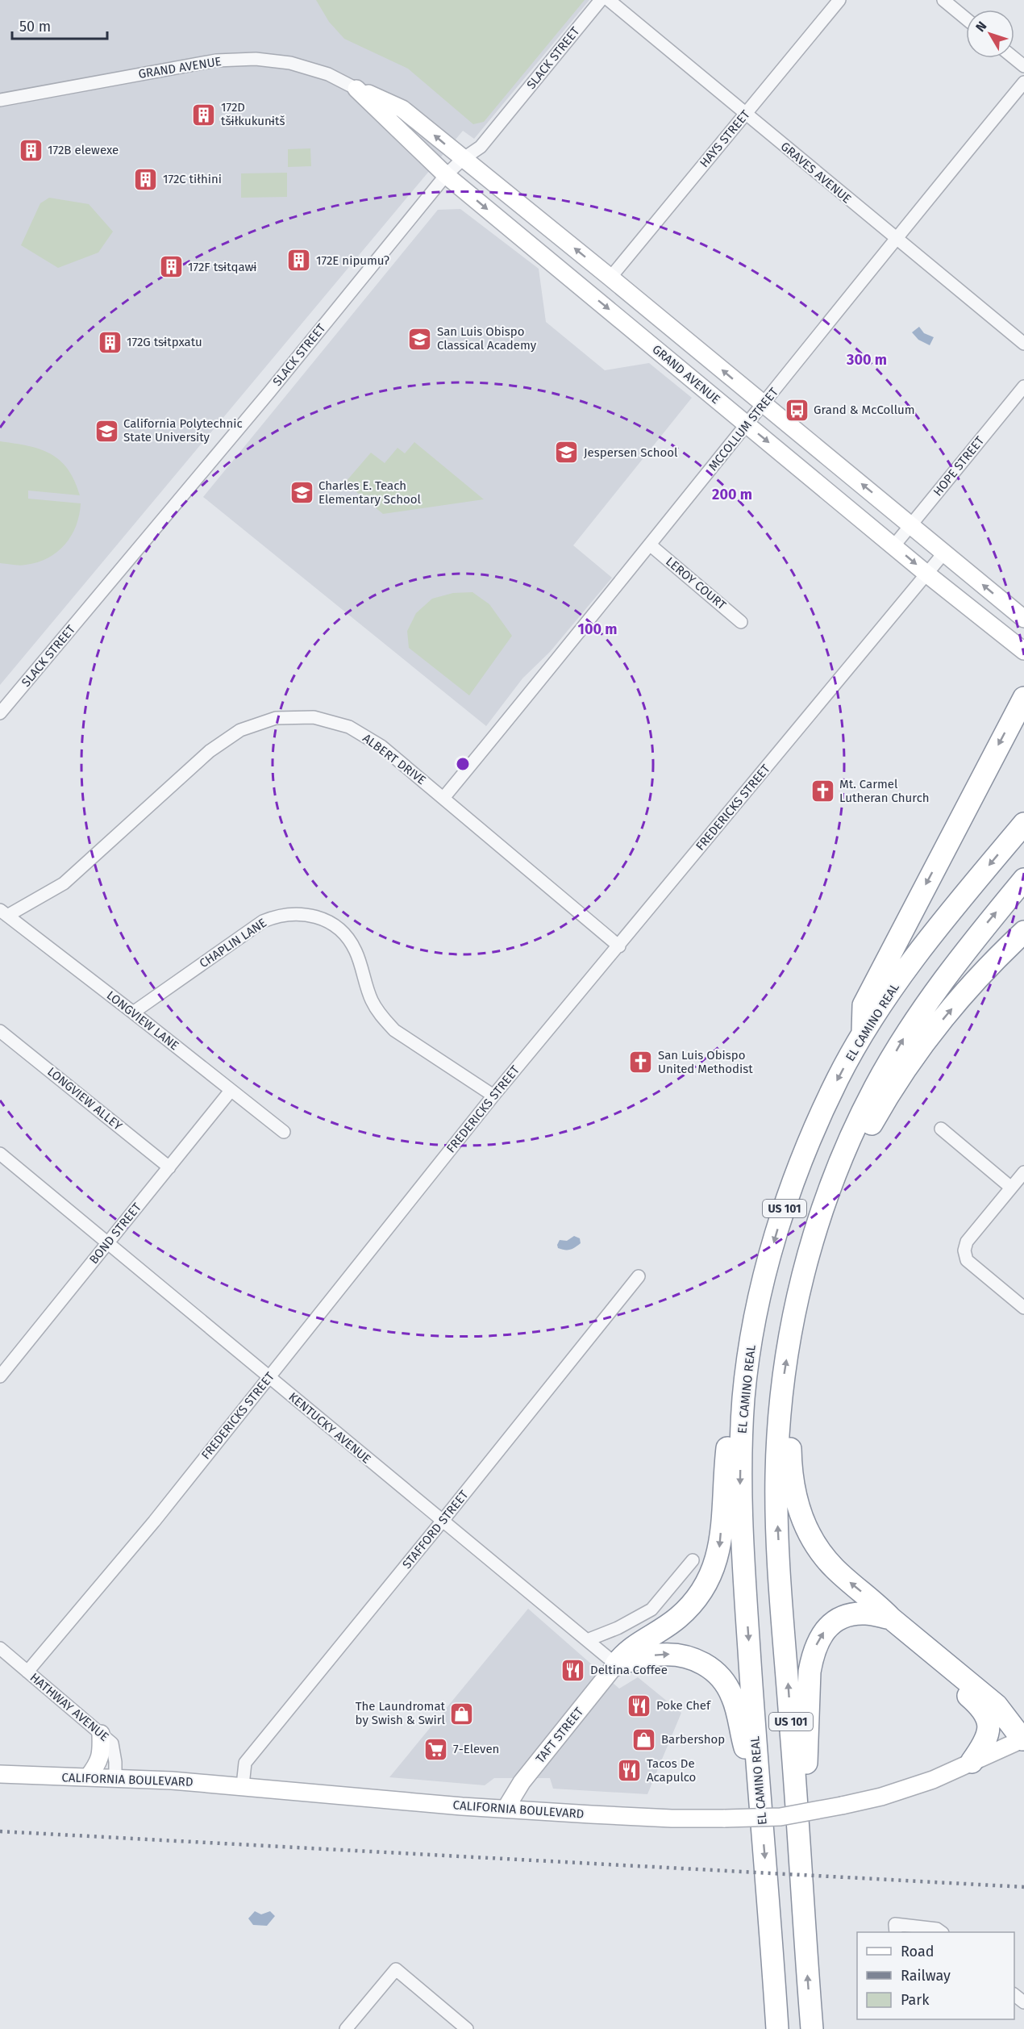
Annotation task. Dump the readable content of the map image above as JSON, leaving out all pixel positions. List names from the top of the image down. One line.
{"streets":{"highway":["EL CAMINO REAL","US 101"],"street":["SLACK STREET","GRAND AVENUE","HAYS STREET","GRAVES AVENUE","MCCOLLUM STREET","HOPE STREET","LEROY COURT","ALBERT DRIVE","FREDERICKS STREET","CHAPLIN LANE","LONGVIEW LANE","LONGVIEW ALLEY","BOND STREET","KENTUCKY AVENUE","STAFFORD STREET","HATHWAY AVENUE","TAFT STREET","CALIFORNIA BOULEVARD"]},"crossings":[["SLACK STREET","GRAND AVENUE"],["GRAND AVENUE","HAYS STREET"],["GRAND AVENUE","MCCOLLUM STREET"],["GRAND AVENUE","HOPE STREET"],["GRAND AVENUE","FREDERICKS STREET"],["HAYS STREET","GRAVES AVENUE"],["GRAVES AVENUE","MCCOLLUM STREET"],["MCCOLLUM STREET","LEROY COURT"],["MCCOLLUM STREET","ALBERT DRIVE"],["ALBERT DRIVE","FREDERICKS STREET"],["ALBERT DRIVE","LONGVIEW LANE"],["FREDERICKS STREET","CHAPLIN LANE"],["FREDERICKS STREET","KENTUCKY AVENUE"],["FREDERICKS STREET","HATHWAY AVENUE"],["CHAPLIN LANE","LONGVIEW LANE"],["LONGVIEW LANE","BOND STREET"],["LONGVIEW ALLEY","BOND STREET"],["BOND STREET","KENTUCKY AVENUE"],["KENTUCKY AVENUE","STAFFORD STREET"],["KENTUCKY AVENUE","TAFT STREET"],["STAFFORD STREET","CALIFORNIA BOULEVARD"],["HATHWAY AVENUE","CALIFORNIA BOULEVARD"],["TAFT STREET","CALIFORNIA BOULEVARD"]],"places":{"building":["172D tšɨłkukunɨtš","172B elewexe","172C tiłhini","172E nipumuʔ","172F tsɨtqawɨ","172G tsɨtpxatu"],"school or university":["San Luis Obispo Classical Academy","California Polytechnic State University","Jespersen School","Charles E. Teach Elementary School"],"bus stop":["Grand & McCollum"],"church":["Mt. Carmel Lutheran Church","San Luis Obispo United Methodist"],"restaurant":["Deltina Coffee","Poke Chef","Tacos De Acapulco"],"shop":["The Laundromat by Swish & Swirl","Barbershop"],"supermarket":["7-Eleven"]},"legend":["Road","Railway","Park"],"scale_bar":"50 m","north":"top left","rings":["300 m","200 m","100 m"]}
